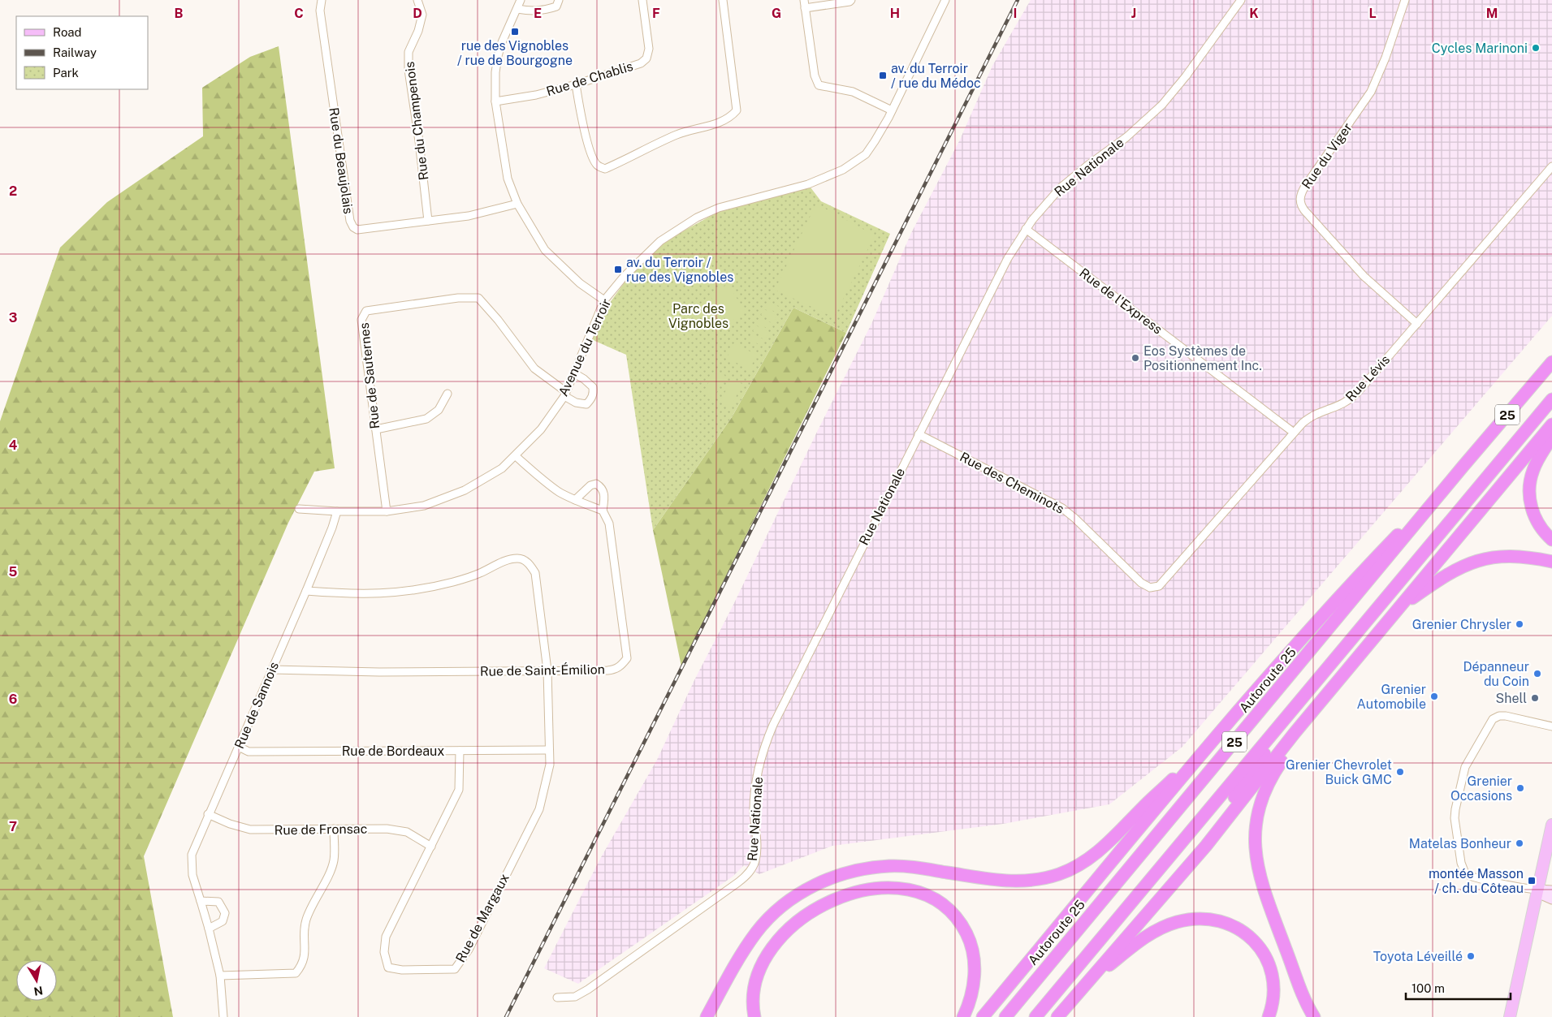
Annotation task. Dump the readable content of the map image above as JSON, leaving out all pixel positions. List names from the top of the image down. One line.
{"streets":{"highway":["25","Autoroute 25"],"street":["Rue de Chablis","Rue du Champenois","Rue du Viger","Rue du Beaujolais","Rue Nationale","Rue de l'Express","Avenue du Terroir","Rue de Sauternes","Rue Lévis","Rue des Cheminots","Rue de Saint-Émilion","Rue de Sannois","Rue de Bordeaux","Rue de Fronsac","Rue de Margaux"]},"crossings":[["Rue du Champenois","Rue du Beaujolais"],["Rue du Viger","Rue Lévis"],["Rue Nationale","Rue de l'Express"],["Rue Nationale","Rue des Cheminots"],["Rue de l'Express","Rue Lévis"],["Avenue du Terroir","Rue de Sauternes"],["Avenue du Terroir","Rue de Sannois"],["Rue Lévis","Rue des Cheminots"],["Rue de Saint-Émilion","Rue de Sannois"],["Rue de Saint-Émilion","Rue de Margaux"],["Rue de Sannois","Rue de Bordeaux"],["Rue de Sannois","Rue de Fronsac"],["Rue de Sannois","Rue de Margaux"],["Rue de Bordeaux","Rue de Margaux"],["Rue de Fronsac","Rue de Margaux"]],"parks":["Parc des Vignobles"],"places":{"transit":["rue des Vignobles / rue de Bourgogne","av. du Terroir / rue du Médoc","av. du Terroir / rue des Vignobles","montée Masson / ch. du Côteau"],"other":["Cycles Marinoni","Eos Systèmes de Positionnement Inc.","Grenier Chrysler","Dépanneur du Coin","Grenier Automobile","Shell","Grenier Chevrolet Buick GMC","Grenier Occasions","Matelas Bonheur","Toyota Léveillé"]},"legend":["Road","Railway","Park"],"scale_bar":"100 m","north":"bottom","grid":{"columns":["B","C","D","E","F","G","H","I","J","K","L","M"],"rows":["2","3","4","5","6","7"]}}
